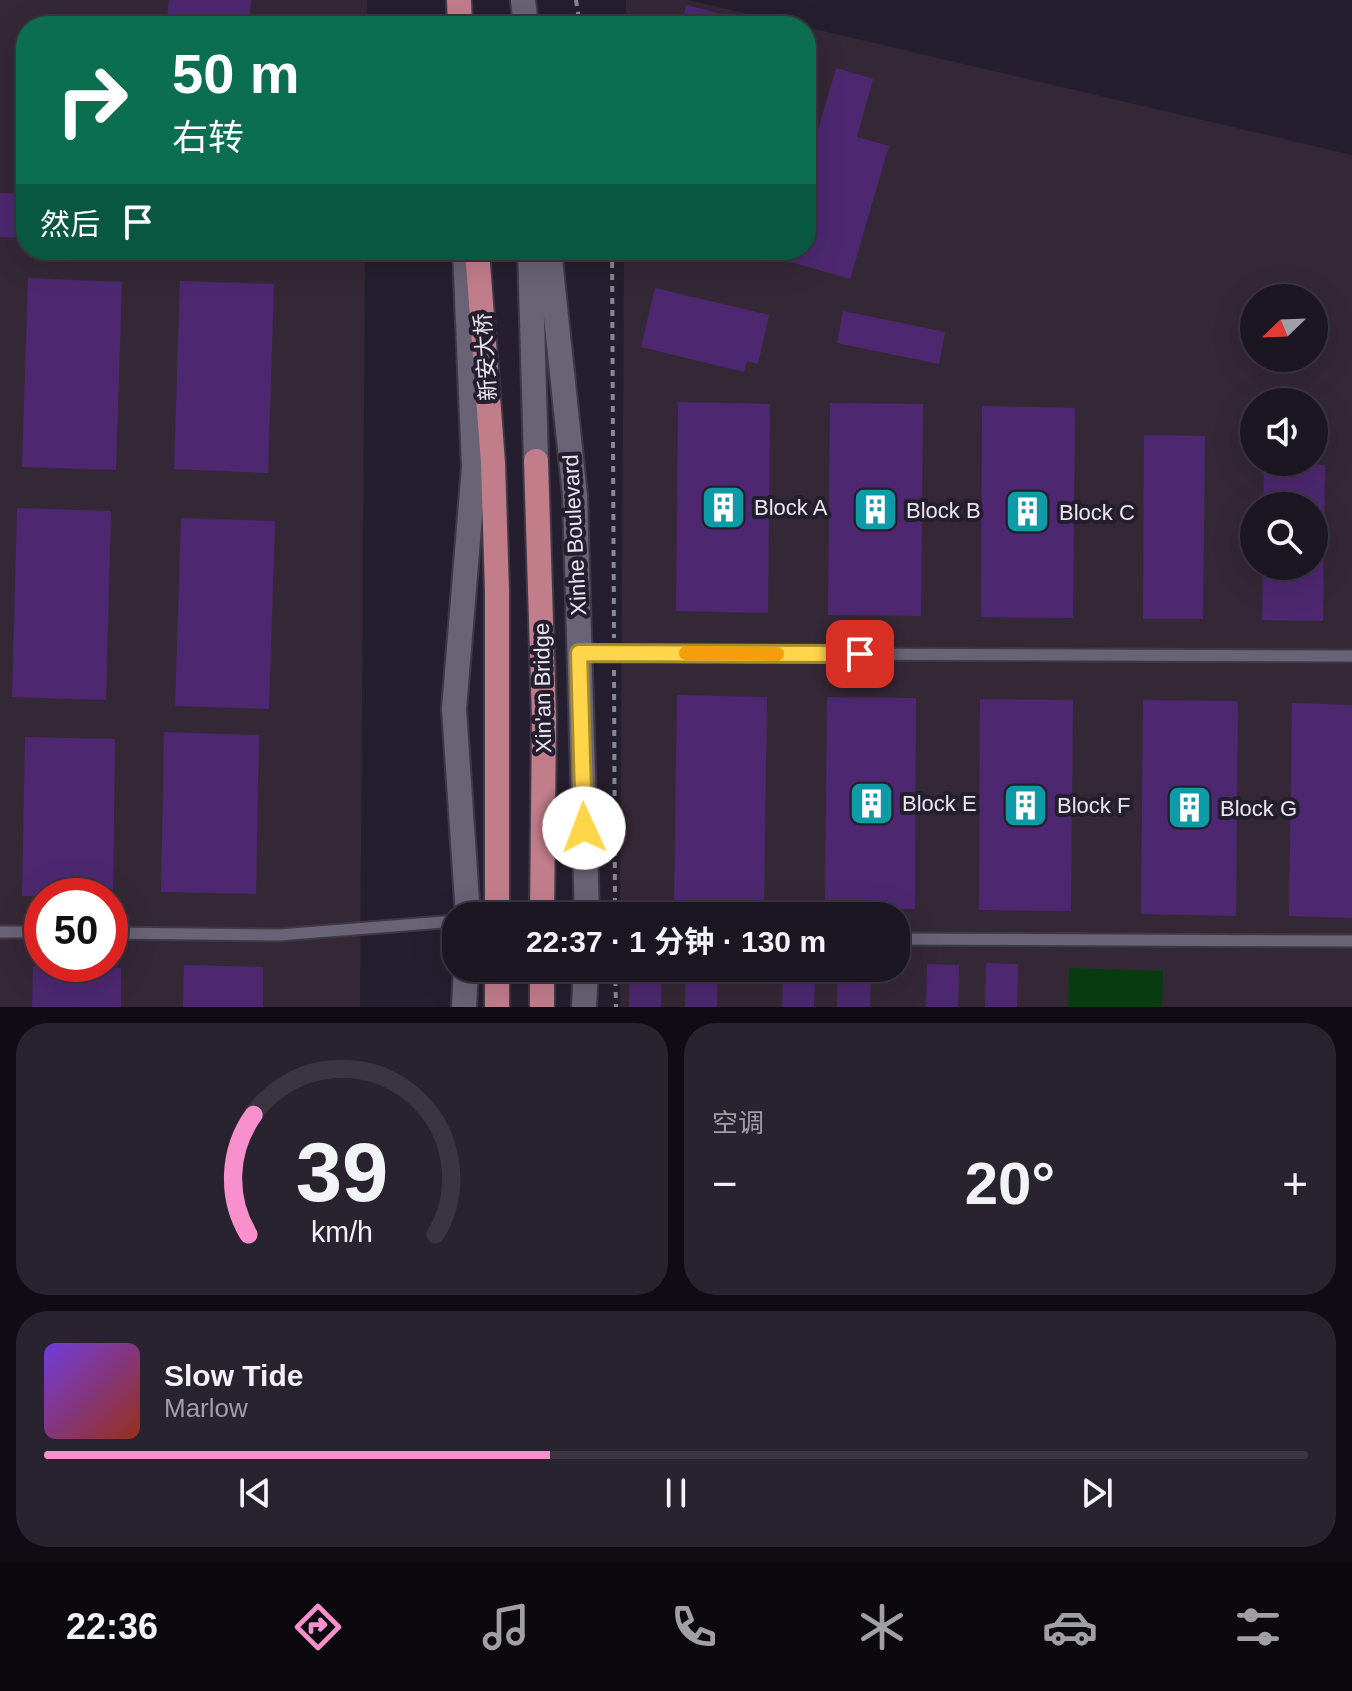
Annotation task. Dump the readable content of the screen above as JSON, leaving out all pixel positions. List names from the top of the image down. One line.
{"streets":{"main road":["新安大桥","Xinhe Boulevard","Xin'an Bridge"]},"crossings":[["新安大桥","Xin'an Bridge"]],"places":{"building":["Block A","Block B","Block C","Block E","Block F","Block G"]},"north":"bottom left","page":{"turn":["50 m","右转"],"then":"然后","limit":"50","trip":"22:37 · 1 分钟 · 130 m","tile":"空调","heat":["−","20°","+"],"song":["Slow Tide","Marlow"],"tabs":"22:36","gauge":["39","km/h"]}}
